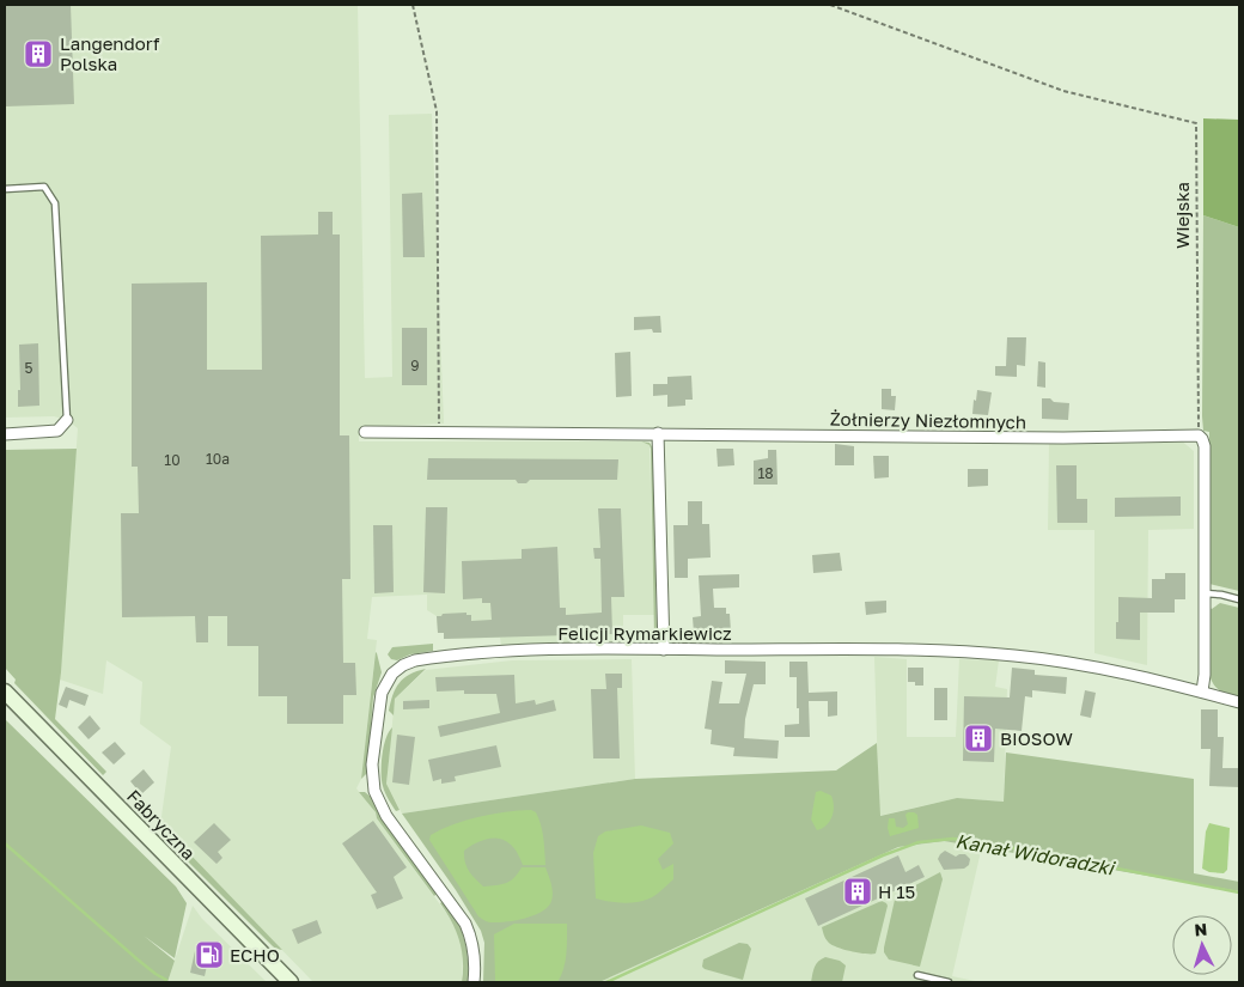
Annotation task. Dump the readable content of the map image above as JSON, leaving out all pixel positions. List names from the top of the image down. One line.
{"streets":{"street":["Żołnierzy Niezłomnych","Felicji Rymarkiewicz","Fabryczna"],"path":["Wiejska"]},"crossings":[["Wiejska","Żołnierzy Niezłomnych"]],"water":["Kanał Widoradzki"],"places":{"building":["Langendorf Polska","BIOSOW","H 15"],"fuel station":["ECHO"]},"house_numbers":["9","5","10a","10","18"],"north":"top"}
